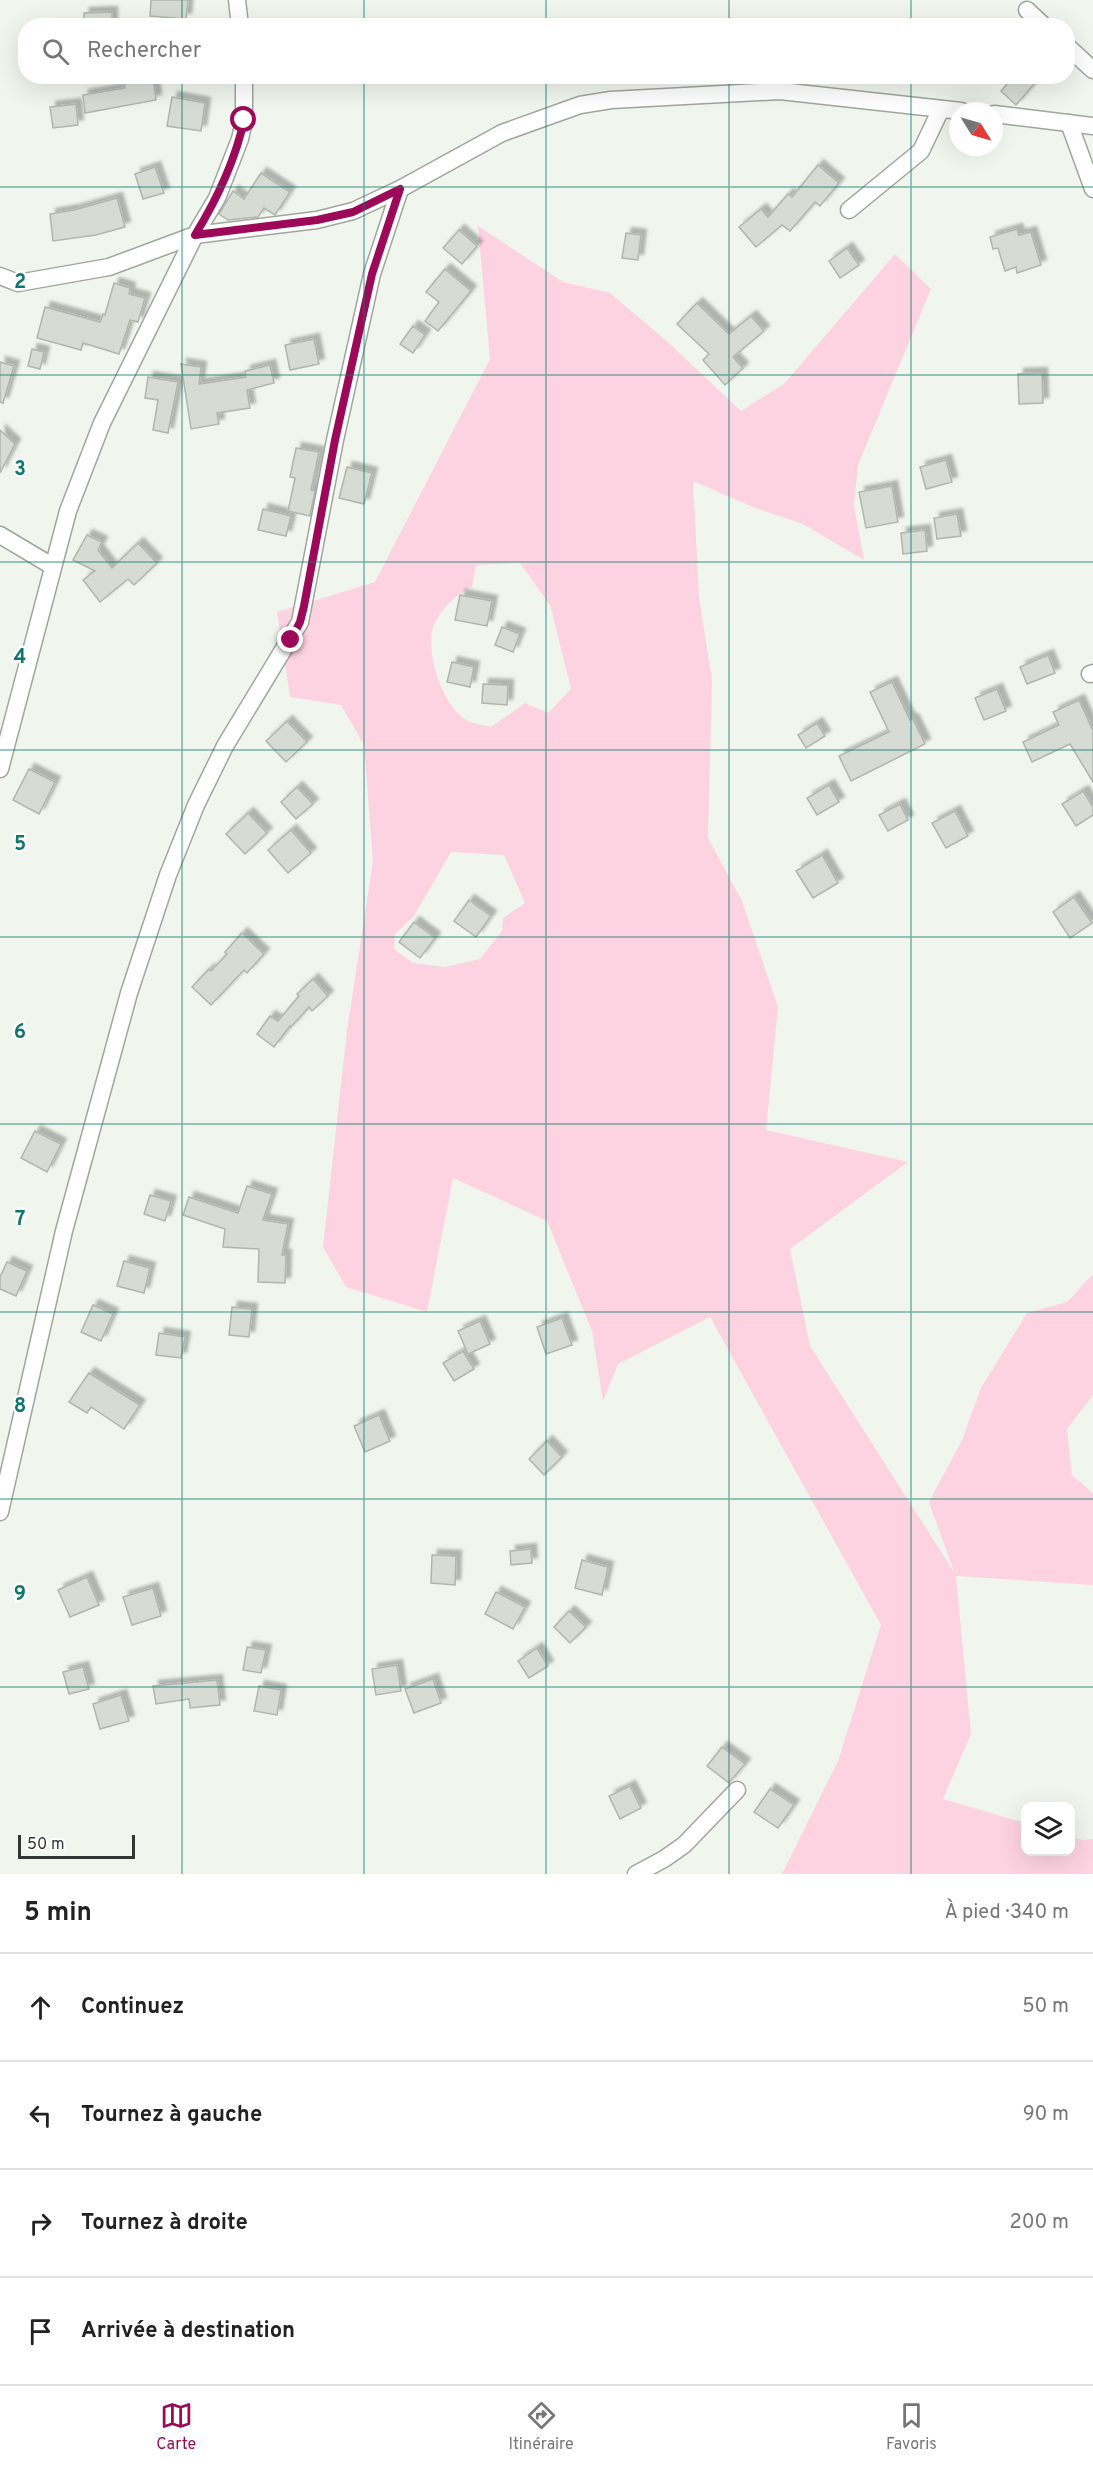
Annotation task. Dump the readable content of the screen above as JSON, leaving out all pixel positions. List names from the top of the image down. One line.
{"scale_bar":"50 m","north":"bottom right","page":{"search":"Rechercher","scale":"50 m","heading":["5 min","À pied · 340 m"],"list":[["Continuez","50 m"],["Tournez à gauche","90 m"],["Tournez à droite","200 m"],"Arrivée à destination"],"nav":["Carte","Itinéraire","Favoris"]},"grid":{"rows":["2","3","4","5","6","7","8","9"]}}
